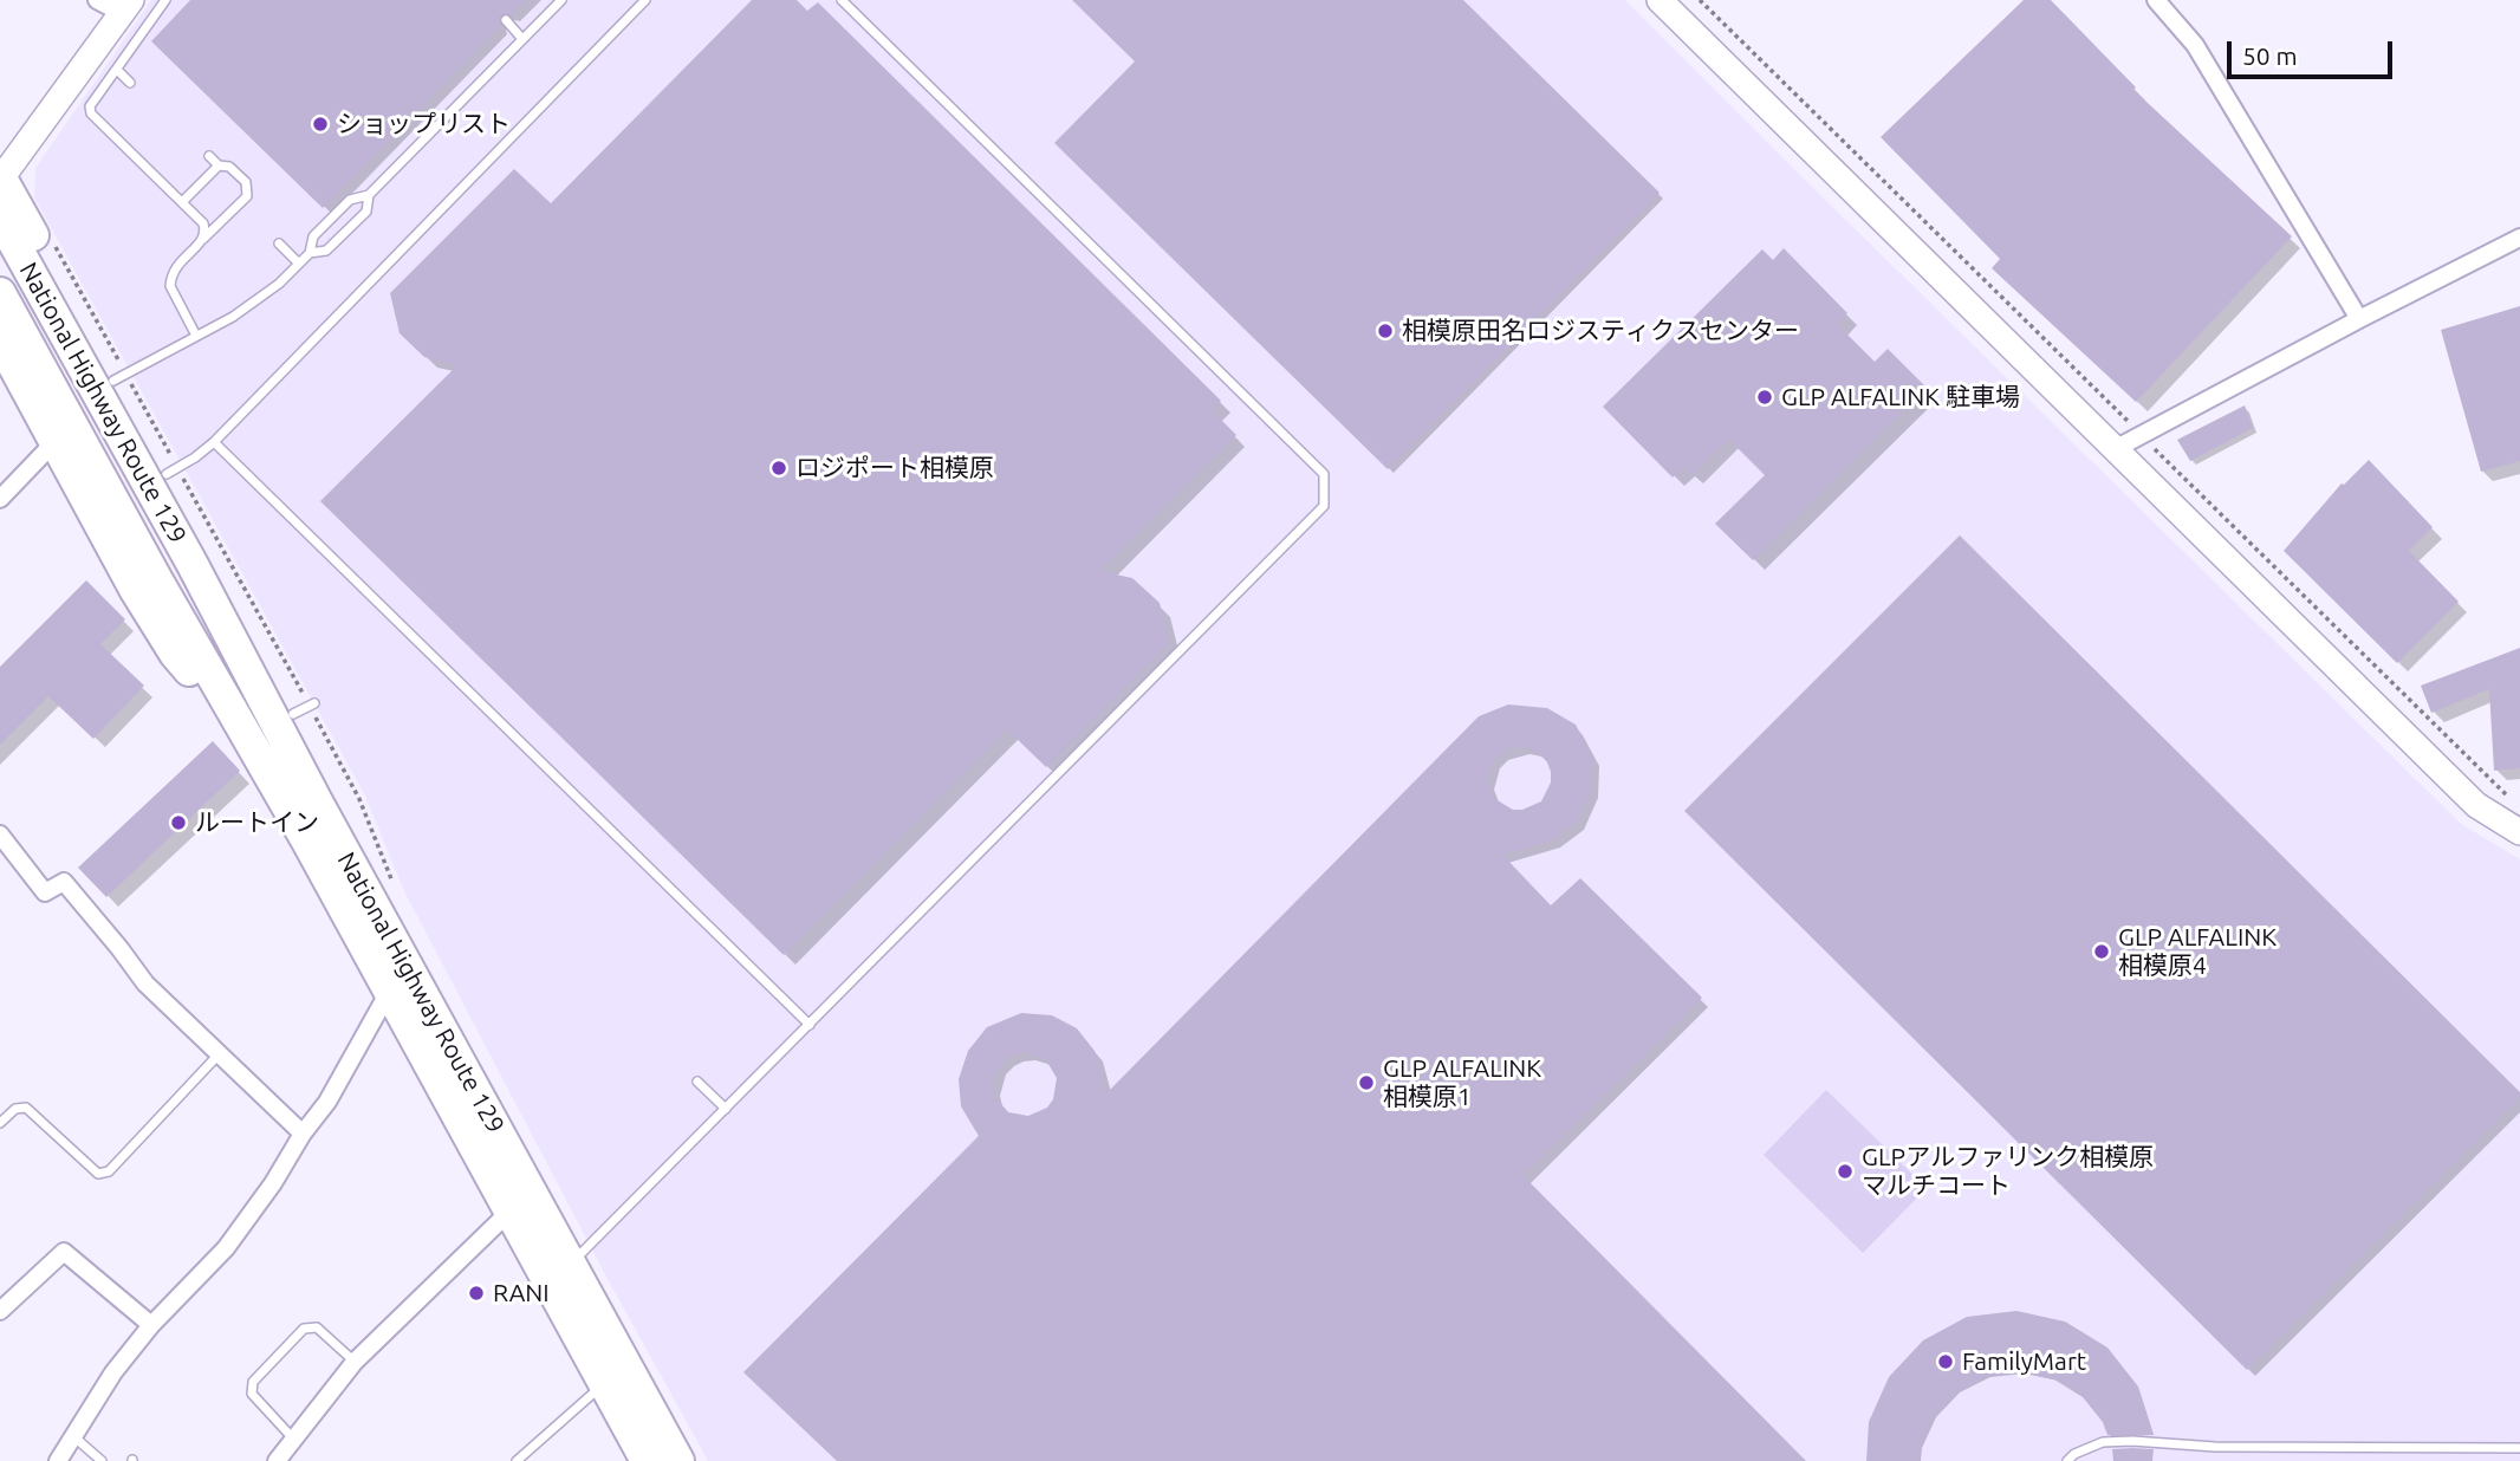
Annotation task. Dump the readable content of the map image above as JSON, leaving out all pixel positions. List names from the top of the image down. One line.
{"streets":{"highway":["National Highway Route 129"]},"places":["ショップリスト","相模原田名ロジスティクスセンター","GLP ALFALINK 駐車場","ロジポート相模原","ルートイン","GLP ALFALINK 相模原4","GLP ALFALINK 相模原1","GLPアルファリンク相模原 マルチコート","RANI","FamilyMart"],"scale_bar":"50 m"}
